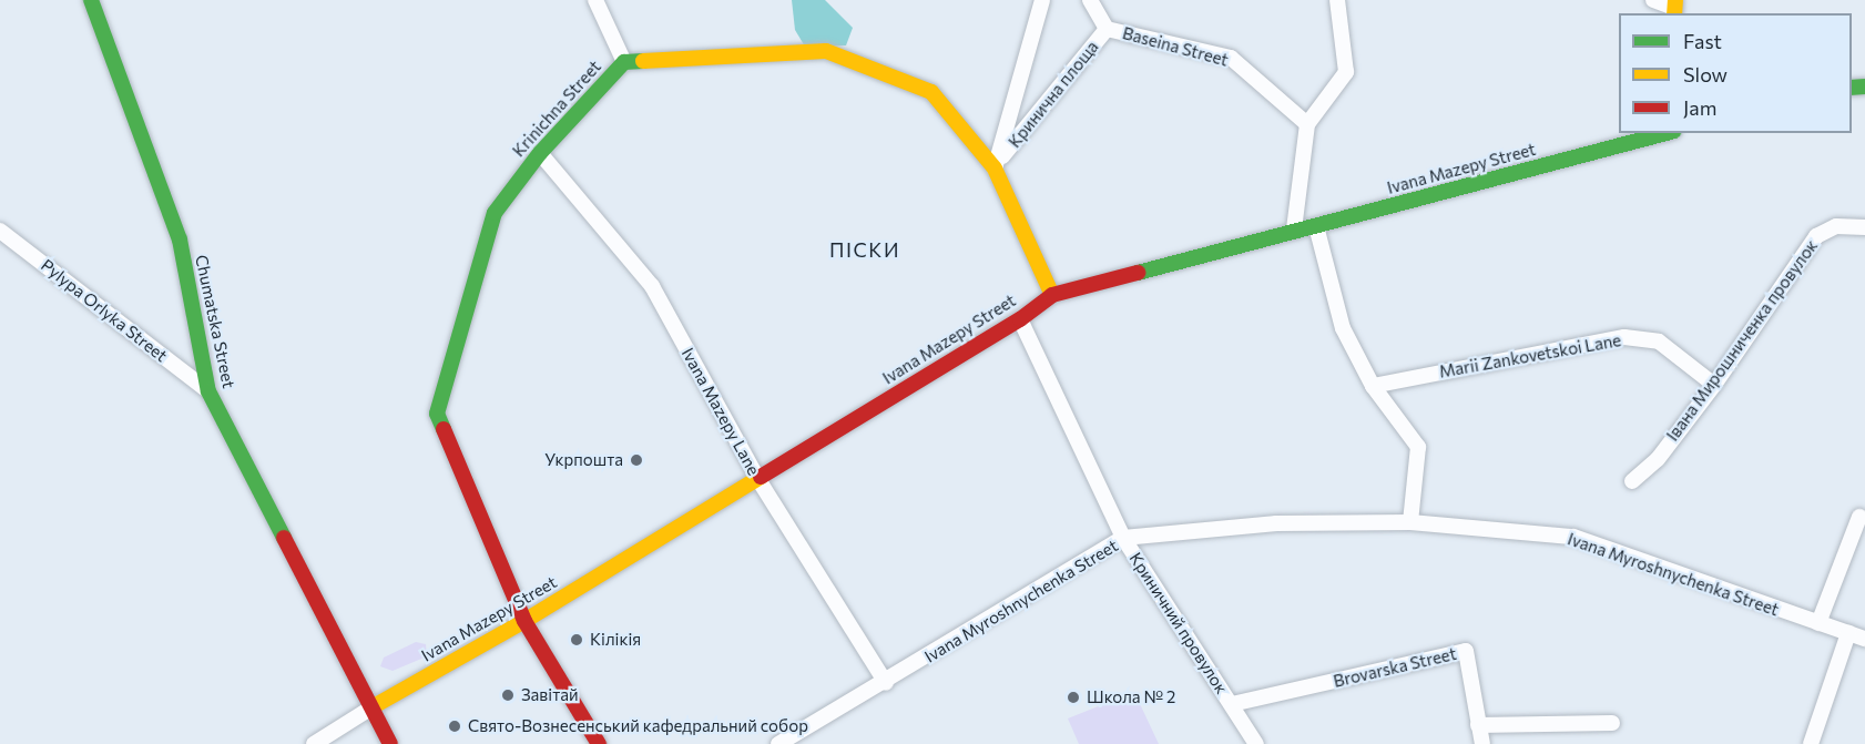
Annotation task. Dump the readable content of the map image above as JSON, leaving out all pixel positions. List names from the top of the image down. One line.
{"streets":{"street":["Baseina Street","Кринична площа","Krinichna Street","Ivana Mazepy Street","Pylypa Orlyka Street","Chumatska Street","Івана Мирошниченка провулок","Marii Zankovetskoi Lane","Ivana Mazepy Lane","Ivana Myroshnychenka Street","Криничний провулок","Brovarska Street"]},"crossings":[["Baseina Street","Кринична площа"],["Кринична площа","Krinichna Street"],["Krinichna Street","Ivana Mazepy Street"],["Krinichna Street","Ivana Mazepy Lane"],["Ivana Mazepy Street","Chumatska Street"],["Ivana Mazepy Street","Ivana Mazepy Lane"],["Ivana Mazepy Street","Криничний провулок"],["Pylypa Orlyka Street","Chumatska Street"],["Івана Мирошниченка провулок","Marii Zankovetskoi Lane"],["Ivana Mazepy Lane","Ivana Myroshnychenka Street"],["Ivana Myroshnychenka Street","Криничний провулок"],["Криничний провулок","Brovarska Street"]],"districts":["ПІСКИ"],"places":["Укрпошта","Кілікія","Завітай","Школа № 2","Свято-Вознесенський кафедральний собор"],"legend":["Fast","Slow","Jam"]}
